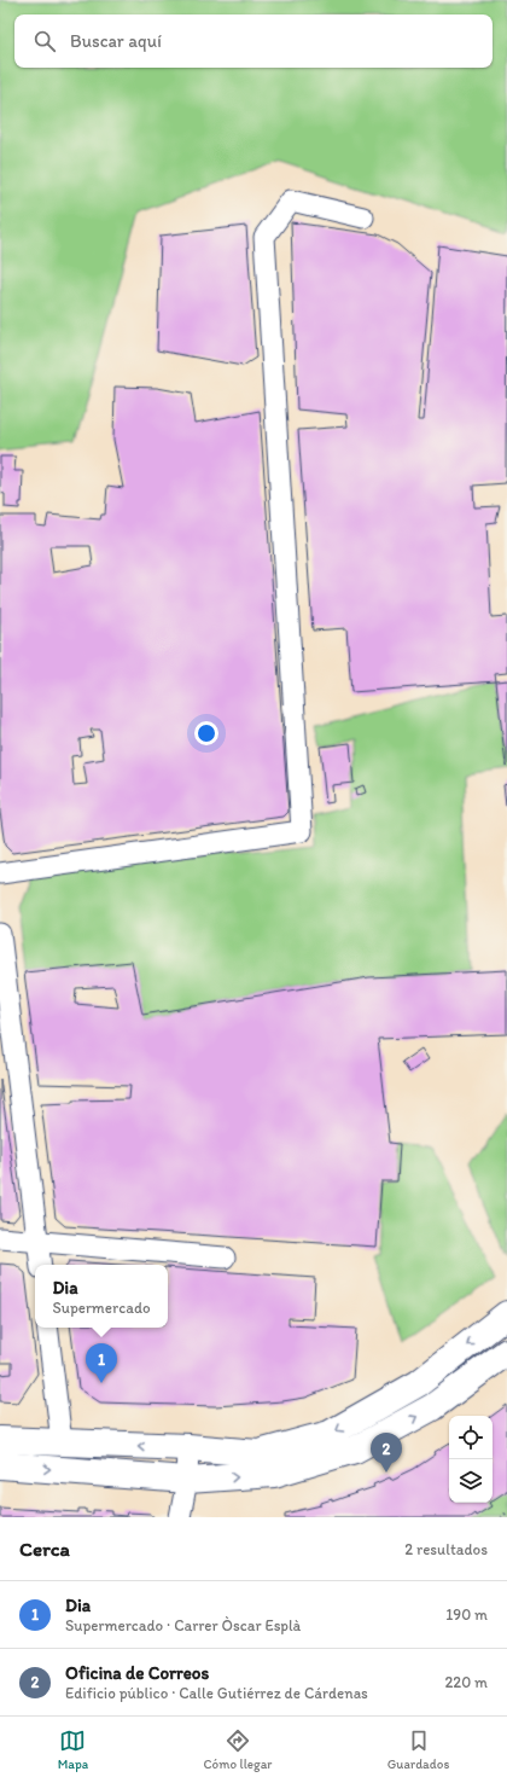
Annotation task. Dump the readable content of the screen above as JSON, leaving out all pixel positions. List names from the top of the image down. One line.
{"page":{"search":"Buscar aquí","popup":["Dia","Supermercado"],"pins":["1","2"],"heading":["Cerca","2 resultados"],"list":[{"mark":"1","name":"Dia","note":"Supermercado · Carrer Òscar Esplà","value":"190 m"},{"mark":"2","name":"Oficina de Correos","note":"Edificio público · Calle Gutiérrez de Cárdenas","value":"220 m"}],"nav":["Mapa","Cómo llegar","Guardados"]}}
